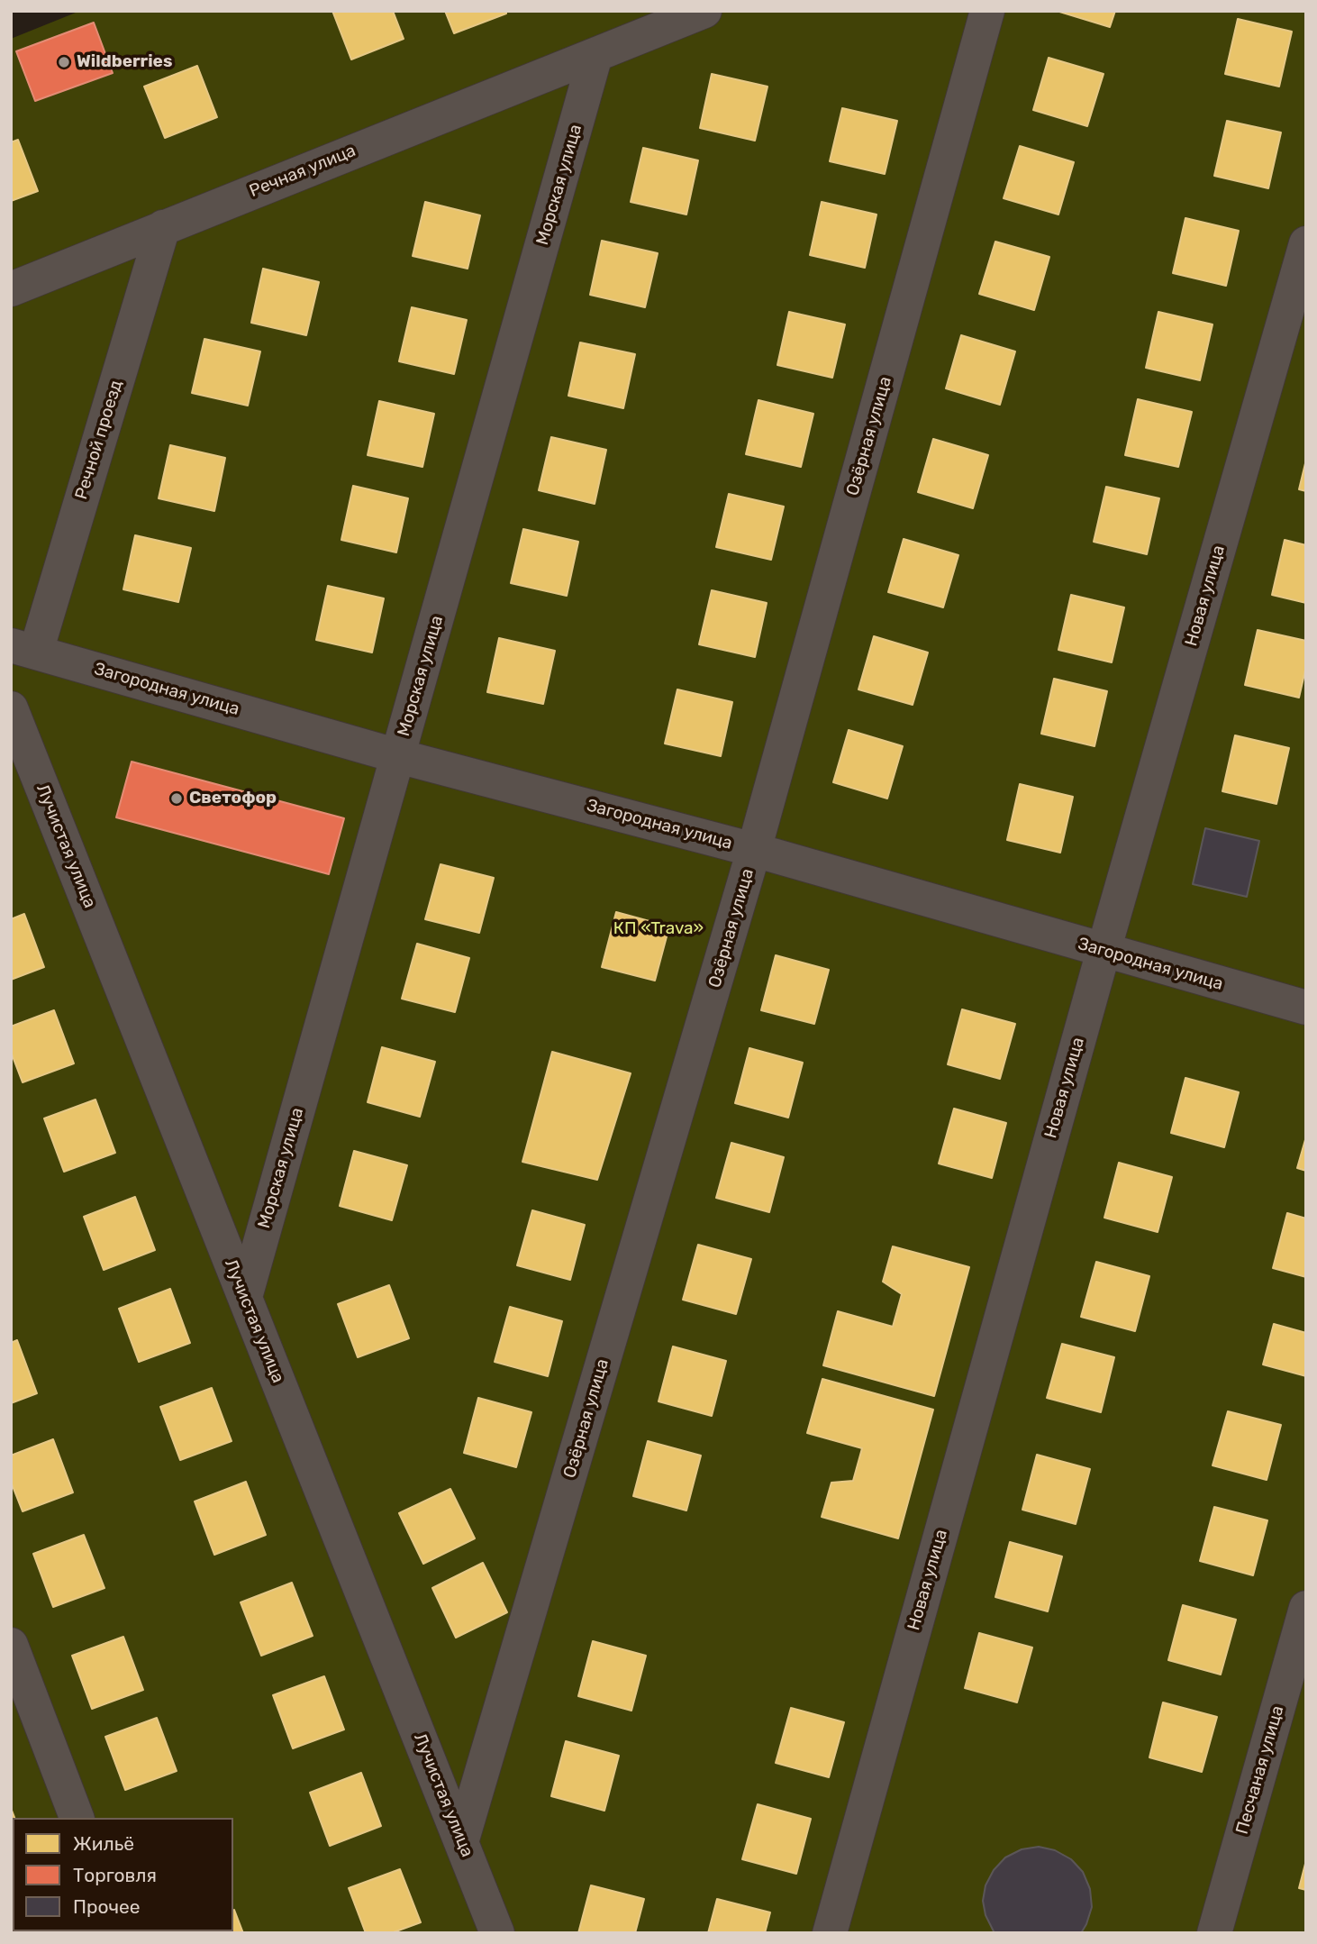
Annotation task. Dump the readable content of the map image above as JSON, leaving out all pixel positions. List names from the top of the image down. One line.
{"streets":{"street":["Речная улица","Морская улица","Озёрная улица","Речной проезд","Новая улица","Загородная улица","Лучистая улица","Песчаная улица"]},"crossings":[["Речная улица","Морская улица"],["Речная улица","Речной проезд"],["Морская улица","Загородная улица"],["Морская улица","Лучистая улица"],["Озёрная улица","Загородная улица"],["Озёрная улица","Лучистая улица"],["Речной проезд","Загородная улица"],["Новая улица","Загородная улица"]],"parks":["КП «Trava»"],"places":["Wildberries","Светофор"],"legend":["Жильё","Торговля","Прочее"]}
